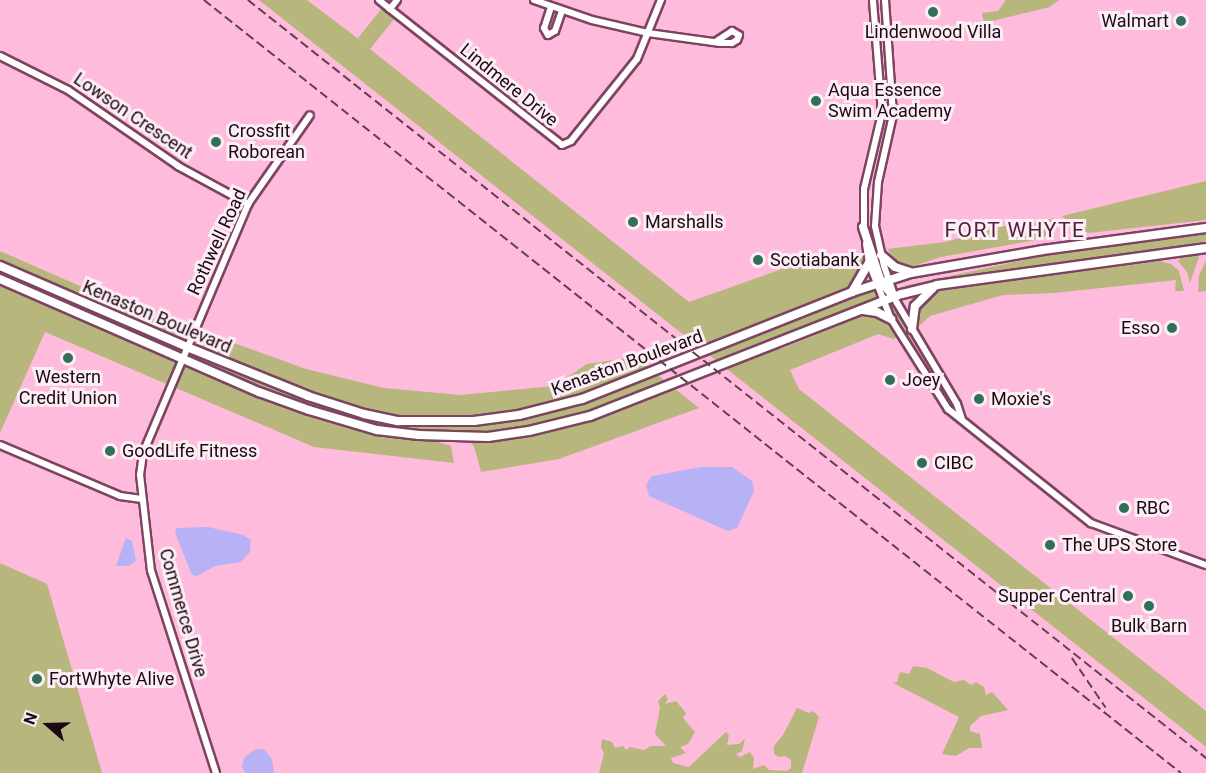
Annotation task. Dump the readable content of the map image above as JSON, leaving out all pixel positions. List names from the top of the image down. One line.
{"streets":{"main road":["Kenaston Boulevard"],"street":["Lindmere Drive","Lowson Crescent","Rothwell Road","Commerce Drive"]},"crossings":[["Lowson Crescent","Rothwell Road"],["Rothwell Road","Kenaston Boulevard"],["Rothwell Road","Commerce Drive"],["Kenaston Boulevard","Commerce Drive"]],"districts":["FORT WHYTE"],"places":["Lindenwood Villa","Walmart","Aqua Essence Swim Academy","Crossfit Roborean","Marshalls","Scotiabank","Esso","Western Credit Union","Joey","Moxie's","GoodLife Fitness","CIBC","RBC","The UPS Store","Supper Central","Bulk Barn","FortWhyte Alive"],"north":"left"}
